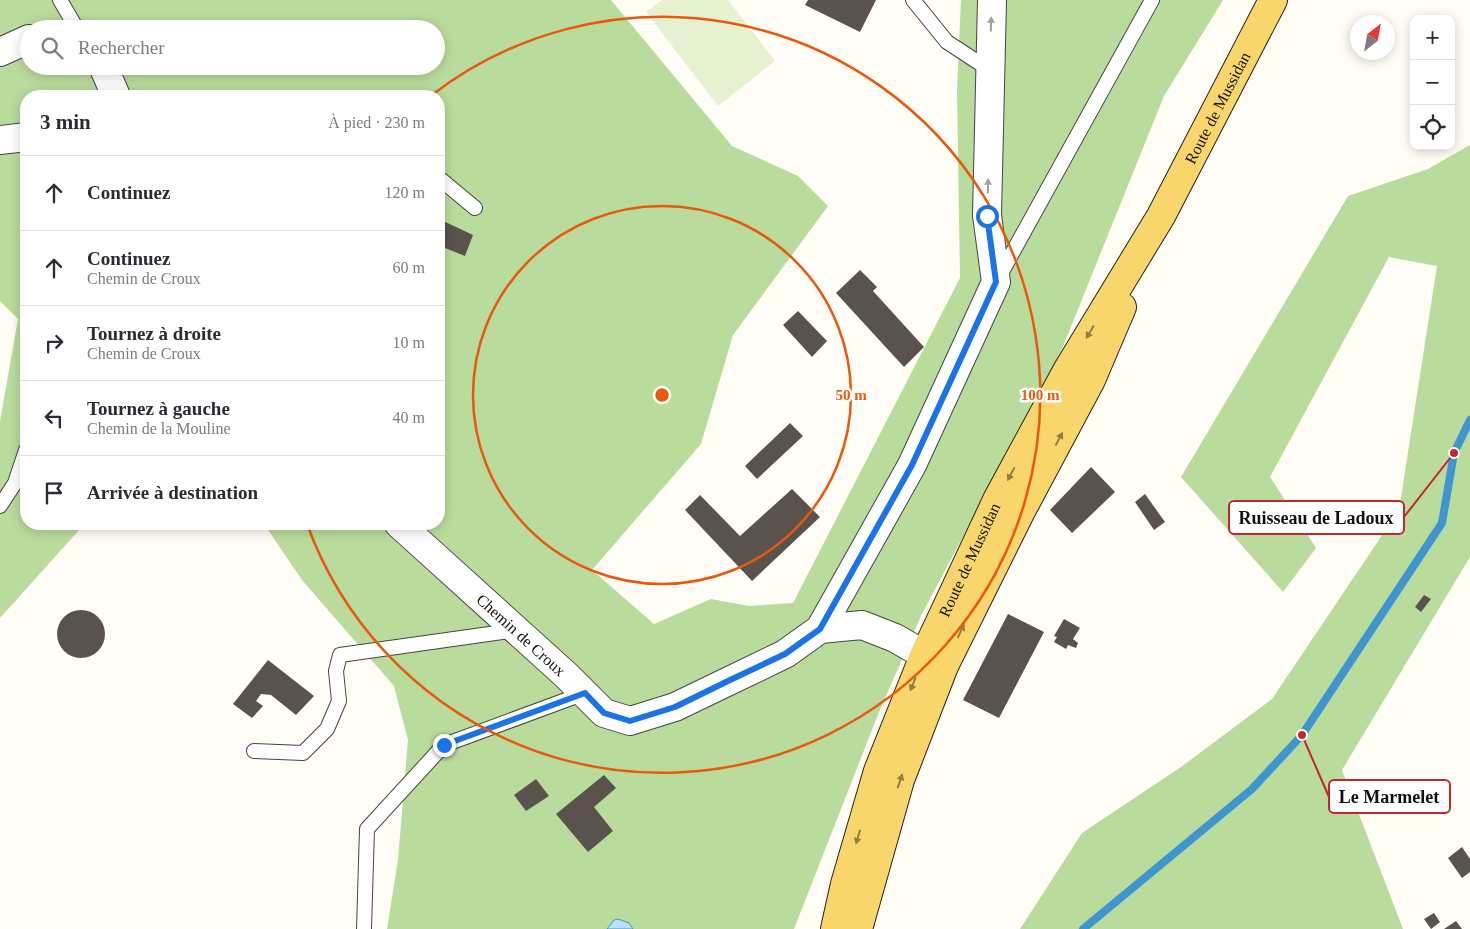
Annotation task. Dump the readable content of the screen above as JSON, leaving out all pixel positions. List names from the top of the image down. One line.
{"streets":{"main road":["Route de Mussidan"],"street":["Chemin de Croux"]},"places":["Ruisseau de Ladoux","Le Marmelet"],"north":"top right","page":{"map_buttons":["+","−"],"search":"Rechercher","heading":["3 min","À pied · 230 m"],"list":[["Continuez","120 m"],["Continuez","Chemin de Croux","60 m"],["Tournez à droite","Chemin de Croux","10 m"],["Tournez à gauche","Chemin de la Mouline","40 m"],"Arrivée à destination"]},"rings":["50 m","100 m"]}
